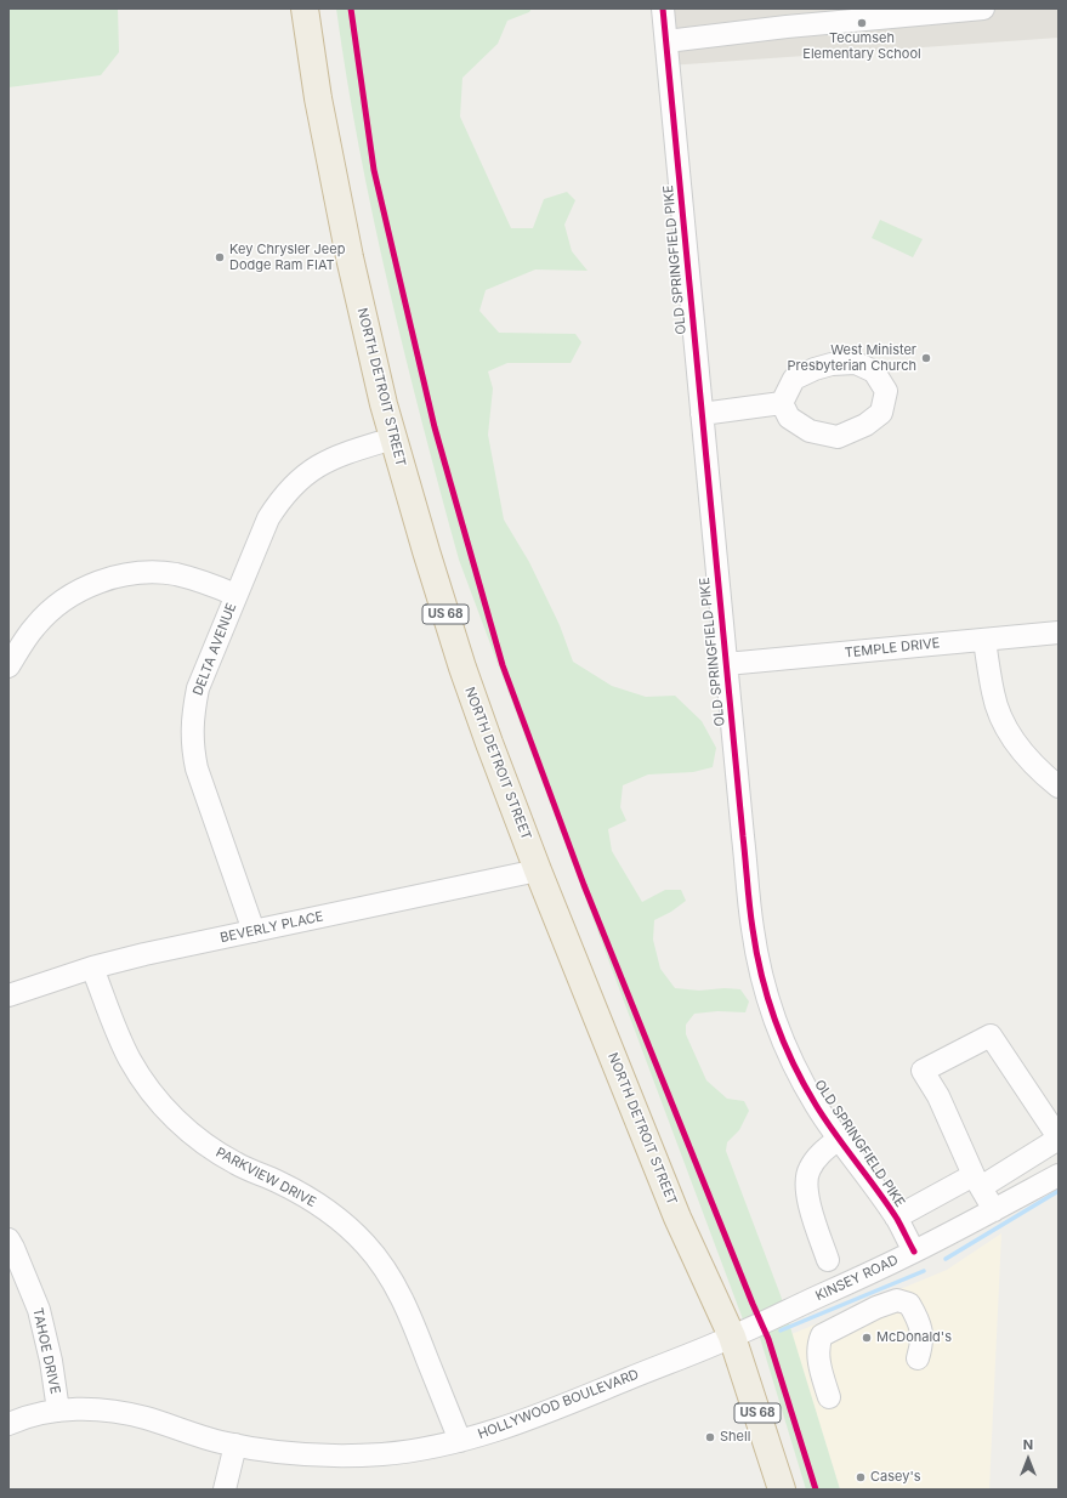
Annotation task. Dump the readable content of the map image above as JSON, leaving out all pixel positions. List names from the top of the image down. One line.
{"streets":{"highway":["NORTH DETROIT STREET","US 68"],"street":["OLD SPRINGFIELD PIKE","TEMPLE DRIVE","DELTA AVENUE","BEVERLY PLACE","PARKVIEW DRIVE","KINSEY ROAD","TAHOE DRIVE","HOLLYWOOD BOULEVARD"]},"crossings":[["OLD SPRINGFIELD PIKE","TEMPLE DRIVE"],["OLD SPRINGFIELD PIKE","KINSEY ROAD"],["NORTH DETROIT STREET","DELTA AVENUE"],["NORTH DETROIT STREET","BEVERLY PLACE"],["NORTH DETROIT STREET","KINSEY ROAD"],["NORTH DETROIT STREET","HOLLYWOOD BOULEVARD"],["DELTA AVENUE","BEVERLY PLACE"],["BEVERLY PLACE","PARKVIEW DRIVE"],["PARKVIEW DRIVE","HOLLYWOOD BOULEVARD"],["KINSEY ROAD","HOLLYWOOD BOULEVARD"],["TAHOE DRIVE","HOLLYWOOD BOULEVARD"]],"places":["Tecumseh Elementary School","Key Chrysler Jeep Dodge Ram FIAT","West Minister Presbyterian Church","McDonald's","Shell","Casey's"],"north":"top"}
